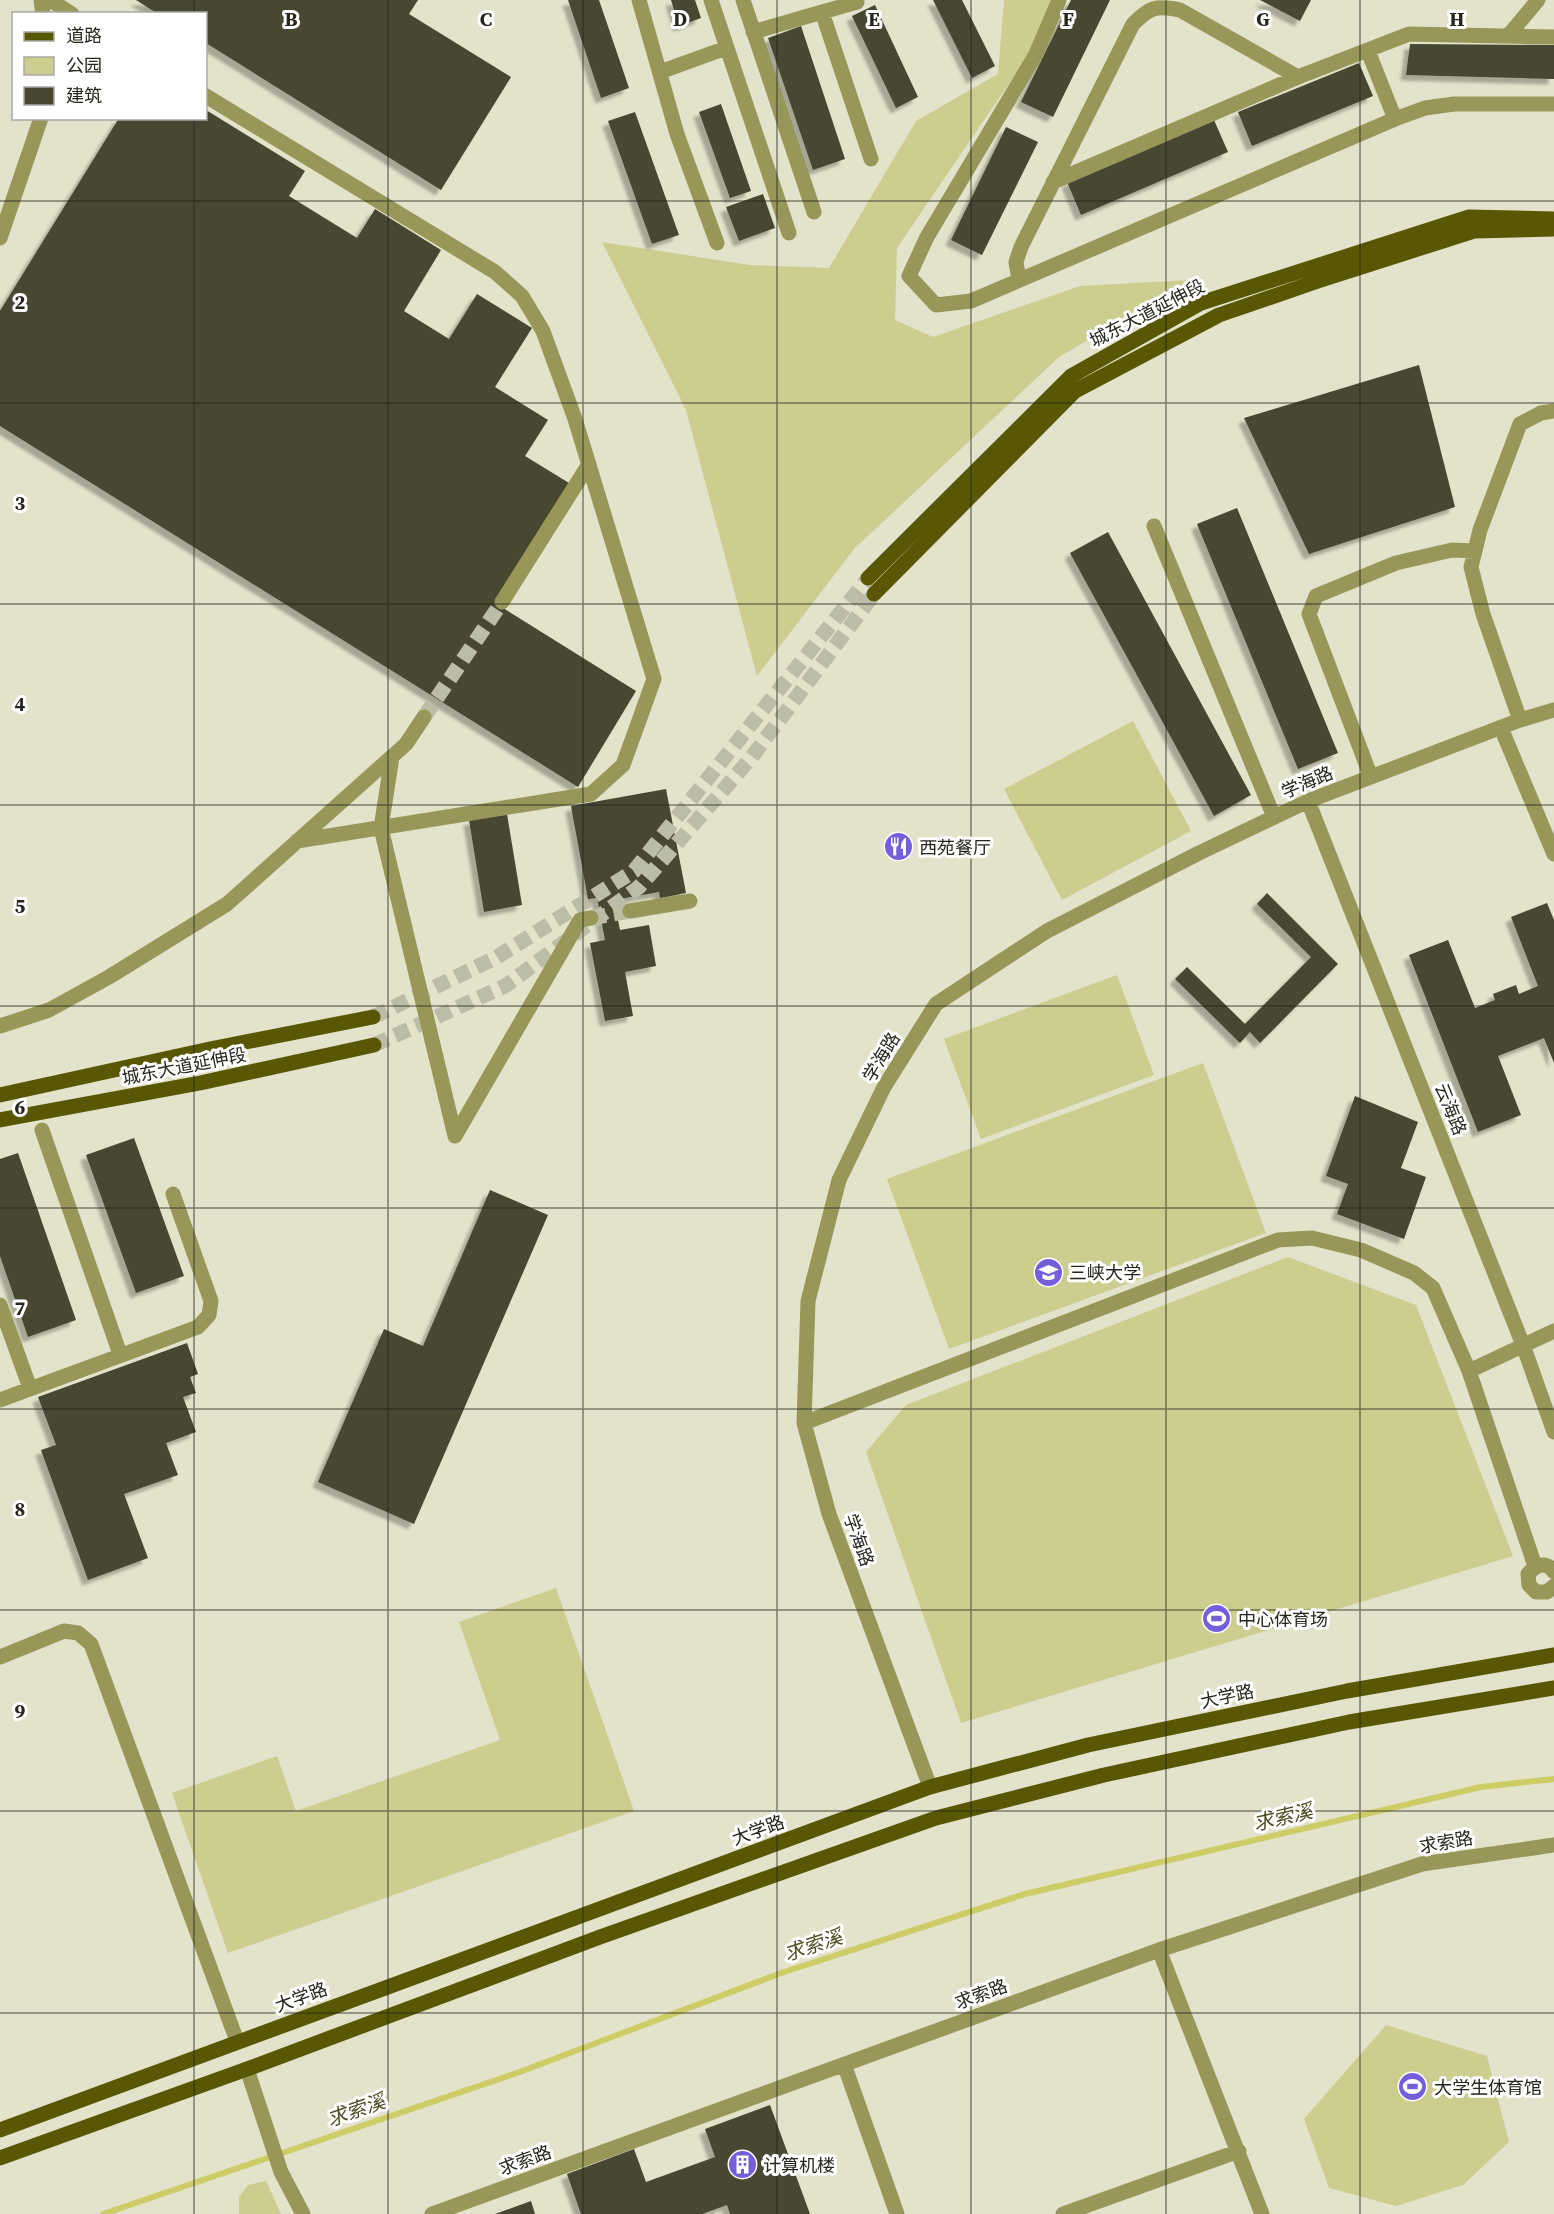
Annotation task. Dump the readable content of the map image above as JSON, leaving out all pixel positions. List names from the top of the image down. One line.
{"streets":{"main road":["城东大道延伸段","大学路"],"street":["学海路","云海路","求索路"]},"crossings":[["学海路","云海路"],["学海路","大学路"]],"water":["求索溪"],"places":{"restaurant":["西苑餐厅"],"school or university":["三峡大学"],"sports":["中心体育场","大学生体育馆"],"building":["计算机楼"]},"legend":["道路","公园","建筑"],"grid":{"columns":["B","C","D","E","F","G","H"],"rows":["2","3","4","5","6","7","8","9"]}}
